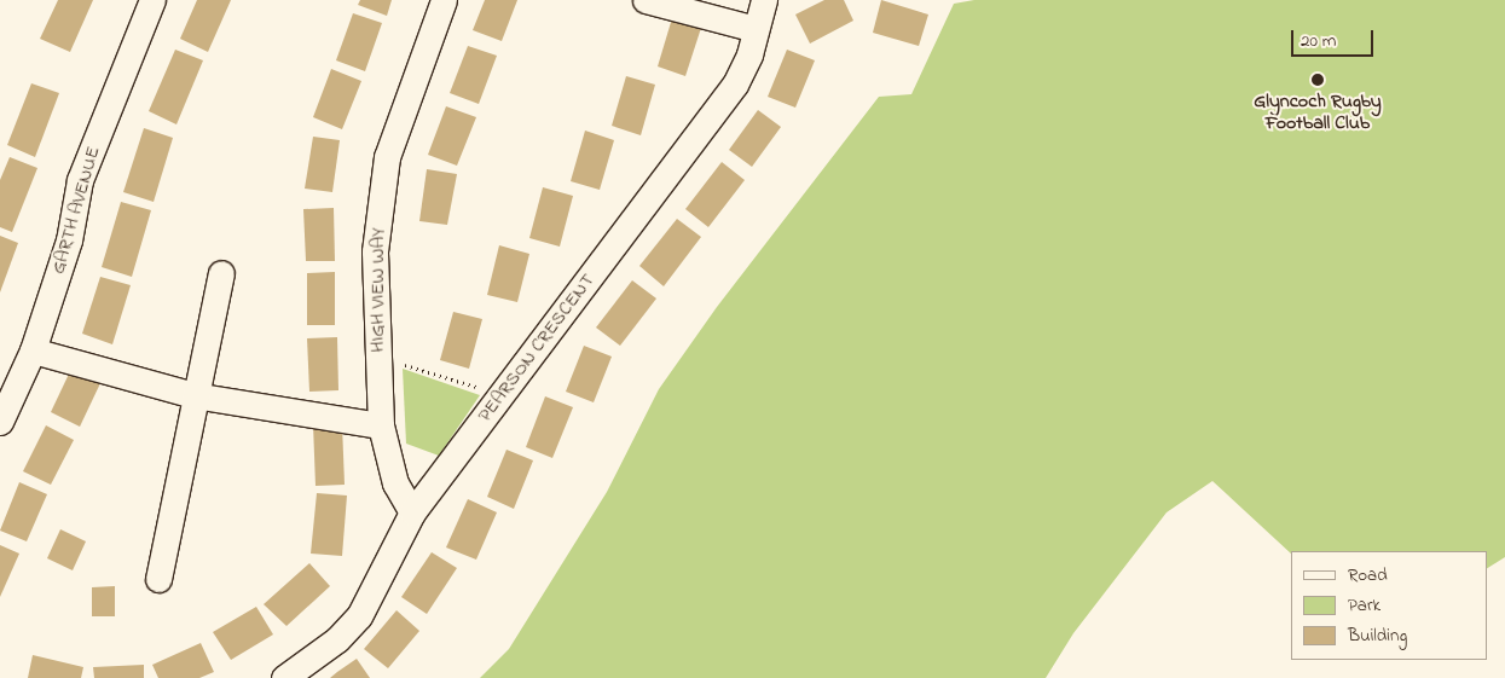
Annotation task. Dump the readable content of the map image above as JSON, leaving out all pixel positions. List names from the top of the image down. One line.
{"streets":{"street":["GARTH AVENUE","HIGH VIEW WAY","PEARSON CRESCENT"]},"crossings":[["HIGH VIEW WAY","PEARSON CRESCENT"]],"places":["Glyncoch Rugby Football Club"],"legend":["Road","Park","Building"],"scale_bar":"20 m"}
